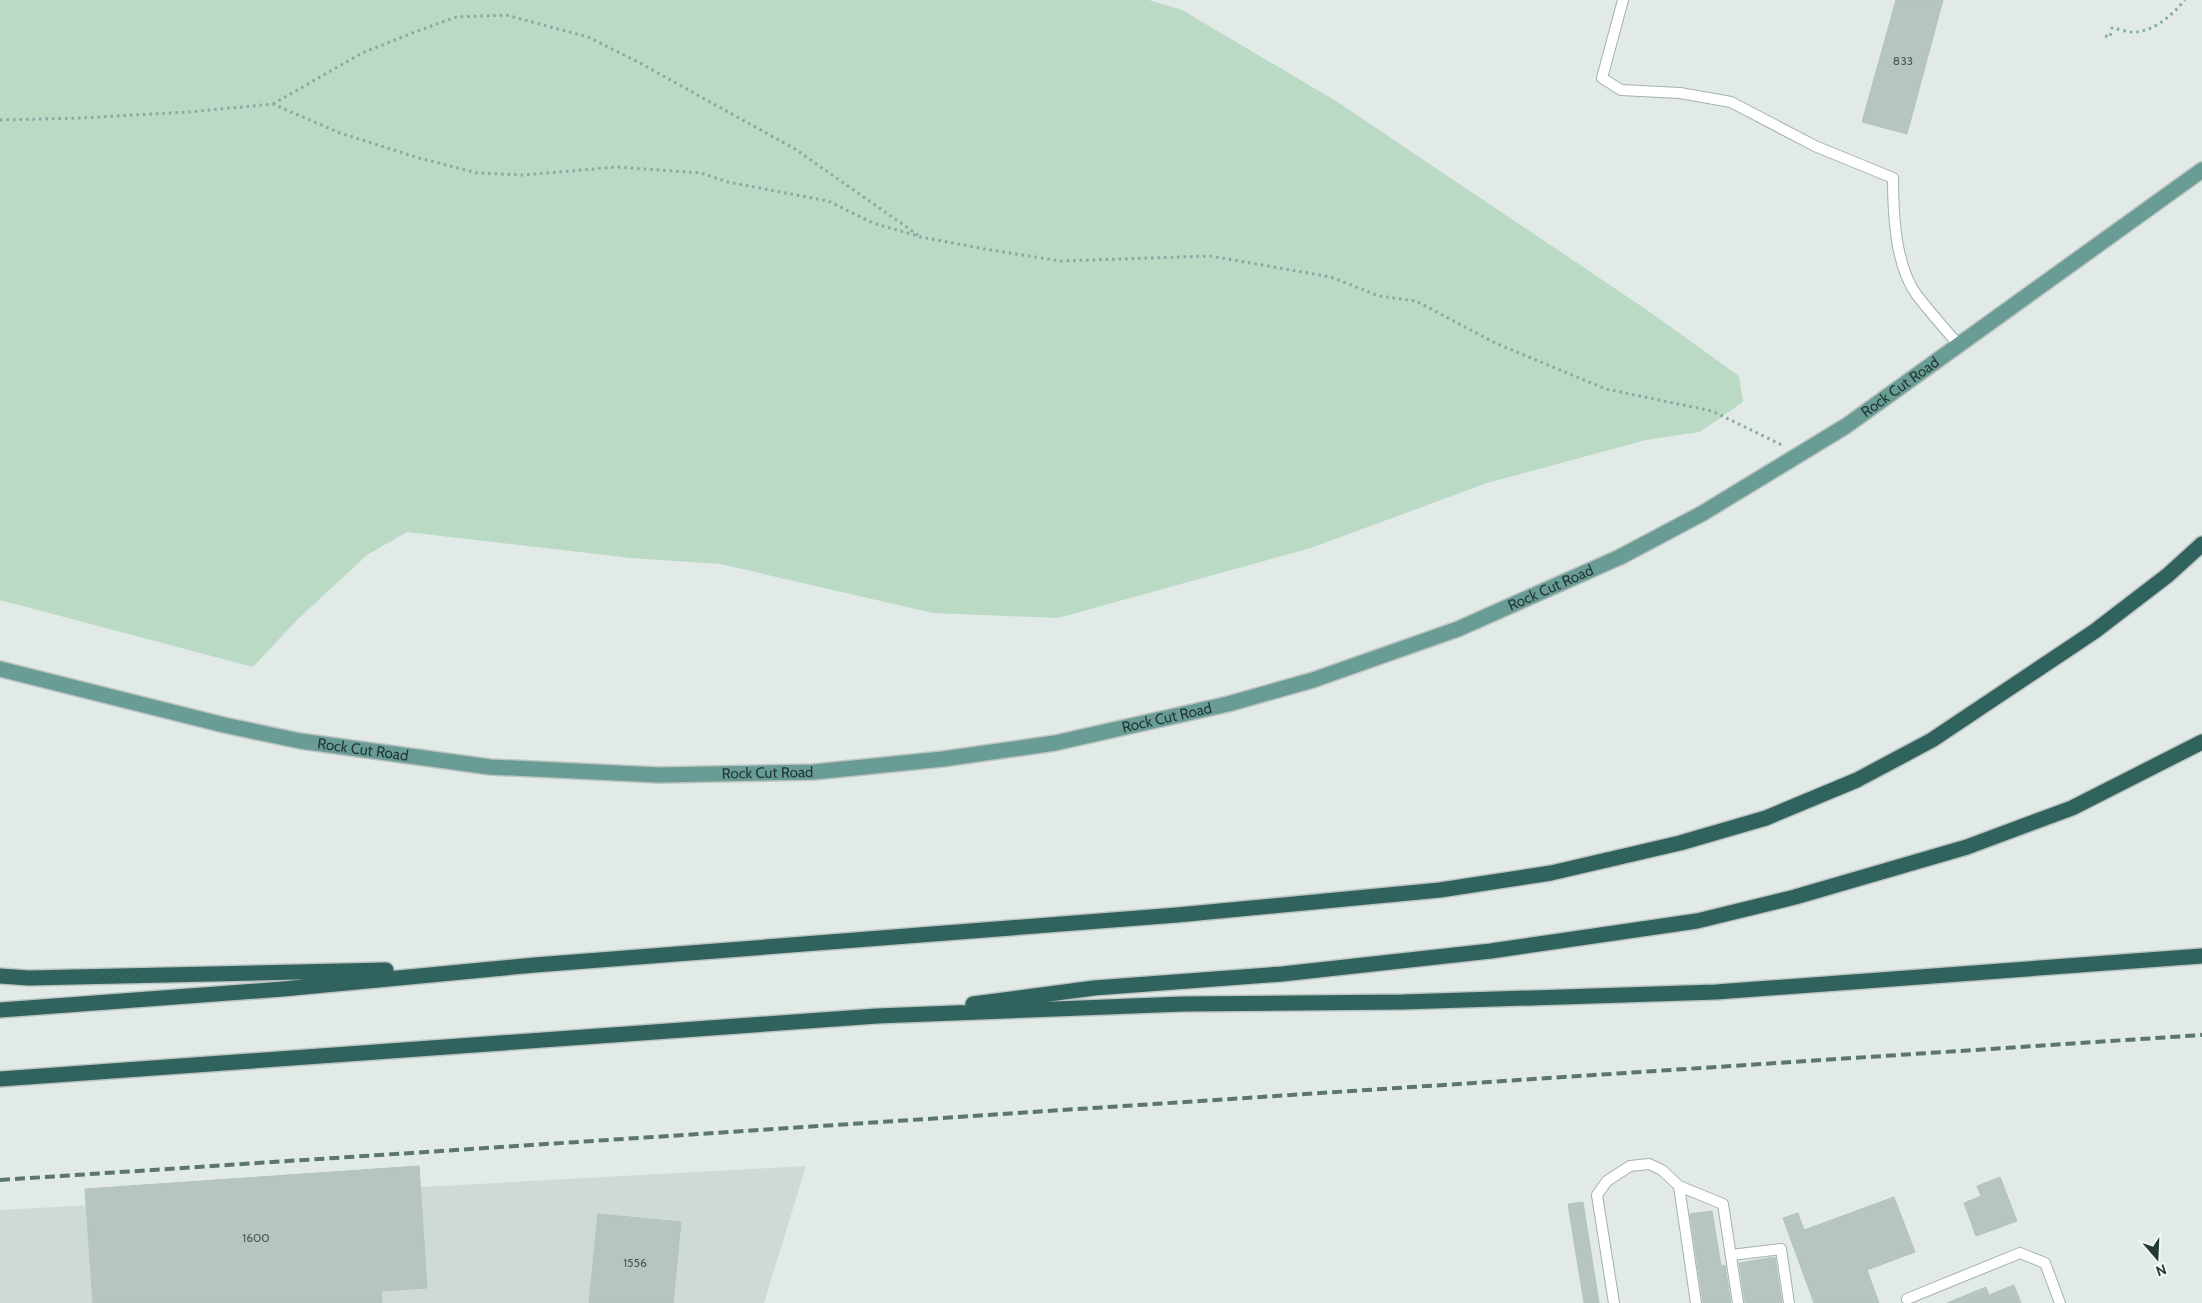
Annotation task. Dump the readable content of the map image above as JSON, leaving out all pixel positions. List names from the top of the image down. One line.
{"streets":{"main road":["Rock Cut Road"]},"house_numbers":["833","1600","1556"],"north":"bottom"}
